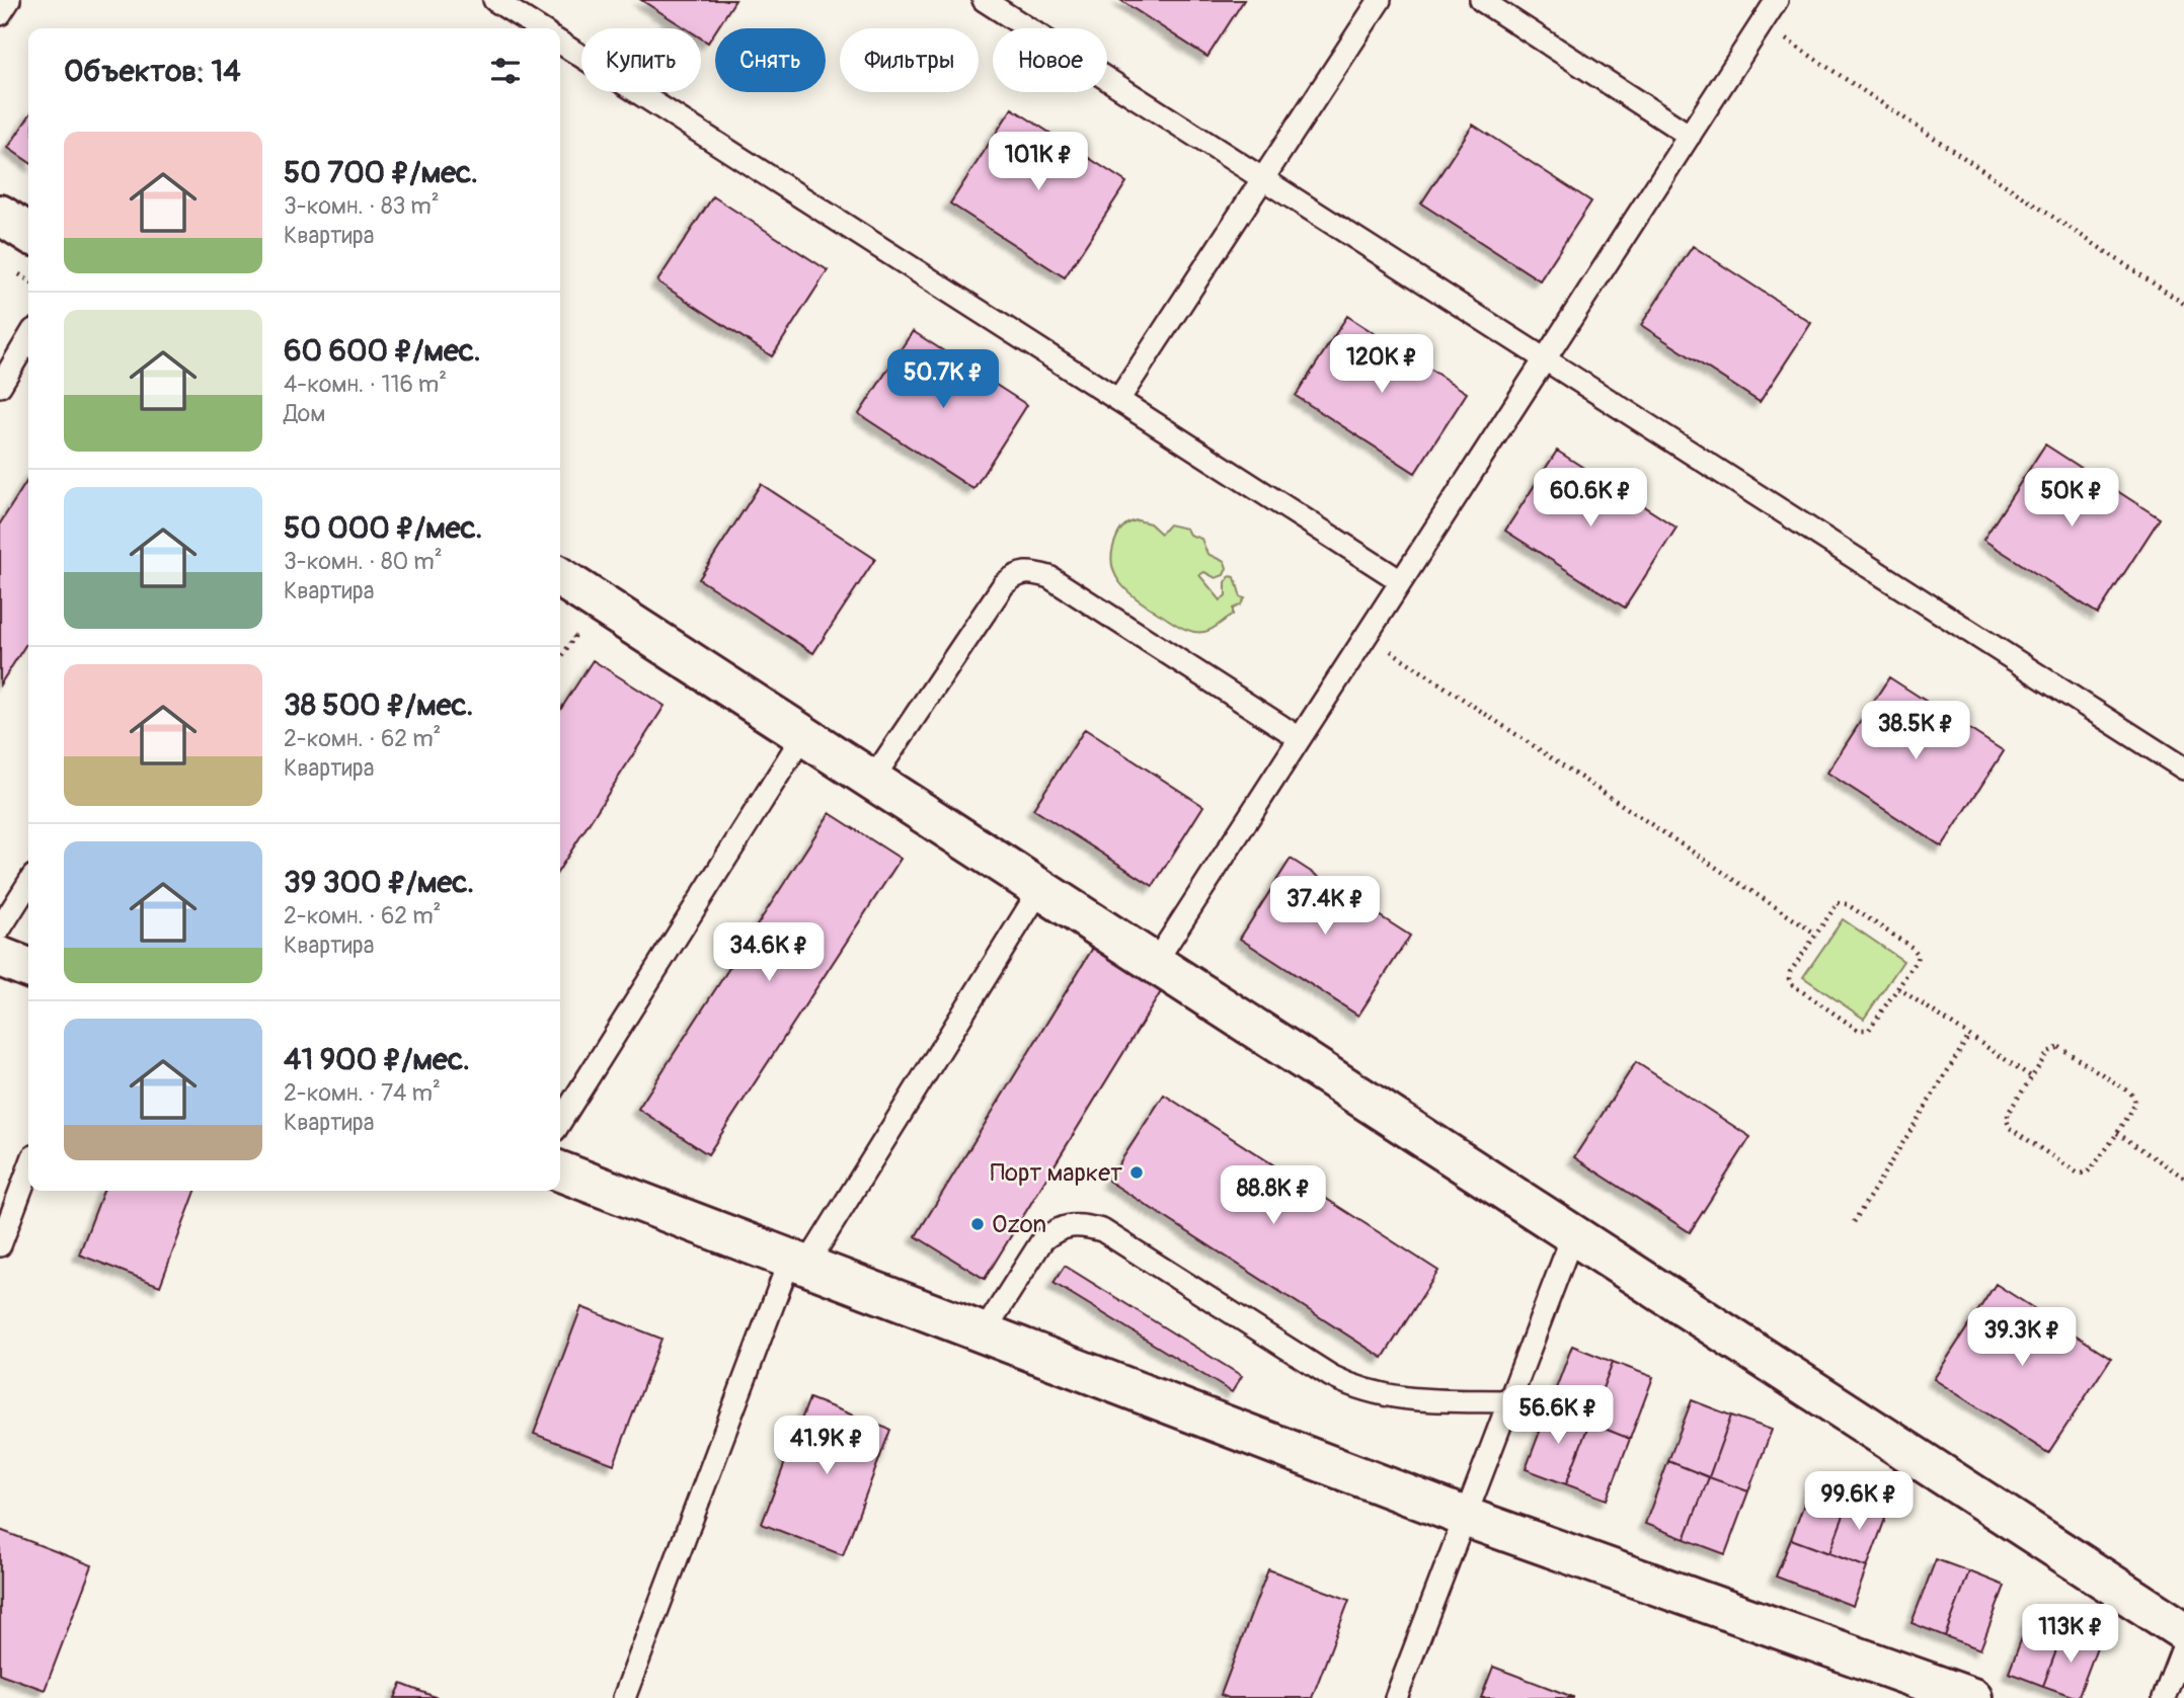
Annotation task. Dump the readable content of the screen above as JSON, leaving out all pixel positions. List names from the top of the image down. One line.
{"places":["Порт маркет","Ozon"],"page":{"chip":["Купить","Снять","Фильтры","Новое"],"heading":"Объектов: 14","list":[{"name":"50 700 ₽/мес.","note":"3-комн. · 83 m² · Квартира"},{"name":"60 600 ₽/мес.","note":"4-комн. · 116 m² · Дом"},{"name":"50 000 ₽/мес.","note":"3-комн. · 80 m² · Квартира"},{"name":"38 500 ₽/мес.","note":"2-комн. · 62 m² · Квартира"},{"name":"39 300 ₽/мес.","note":"2-комн. · 62 m² · Квартира"},{"name":"41 900 ₽/мес.","note":"2-комн. · 74 m² · Квартира"}],"price":["101K ₽","120K ₽","50.7K ₽","60.6K ₽","50K ₽","38.5K ₽","37.4K ₽","34.6K ₽","88.8K ₽","39.3K ₽","56.6K ₽","41.9K ₽","99.6K ₽","113K ₽"]}}
